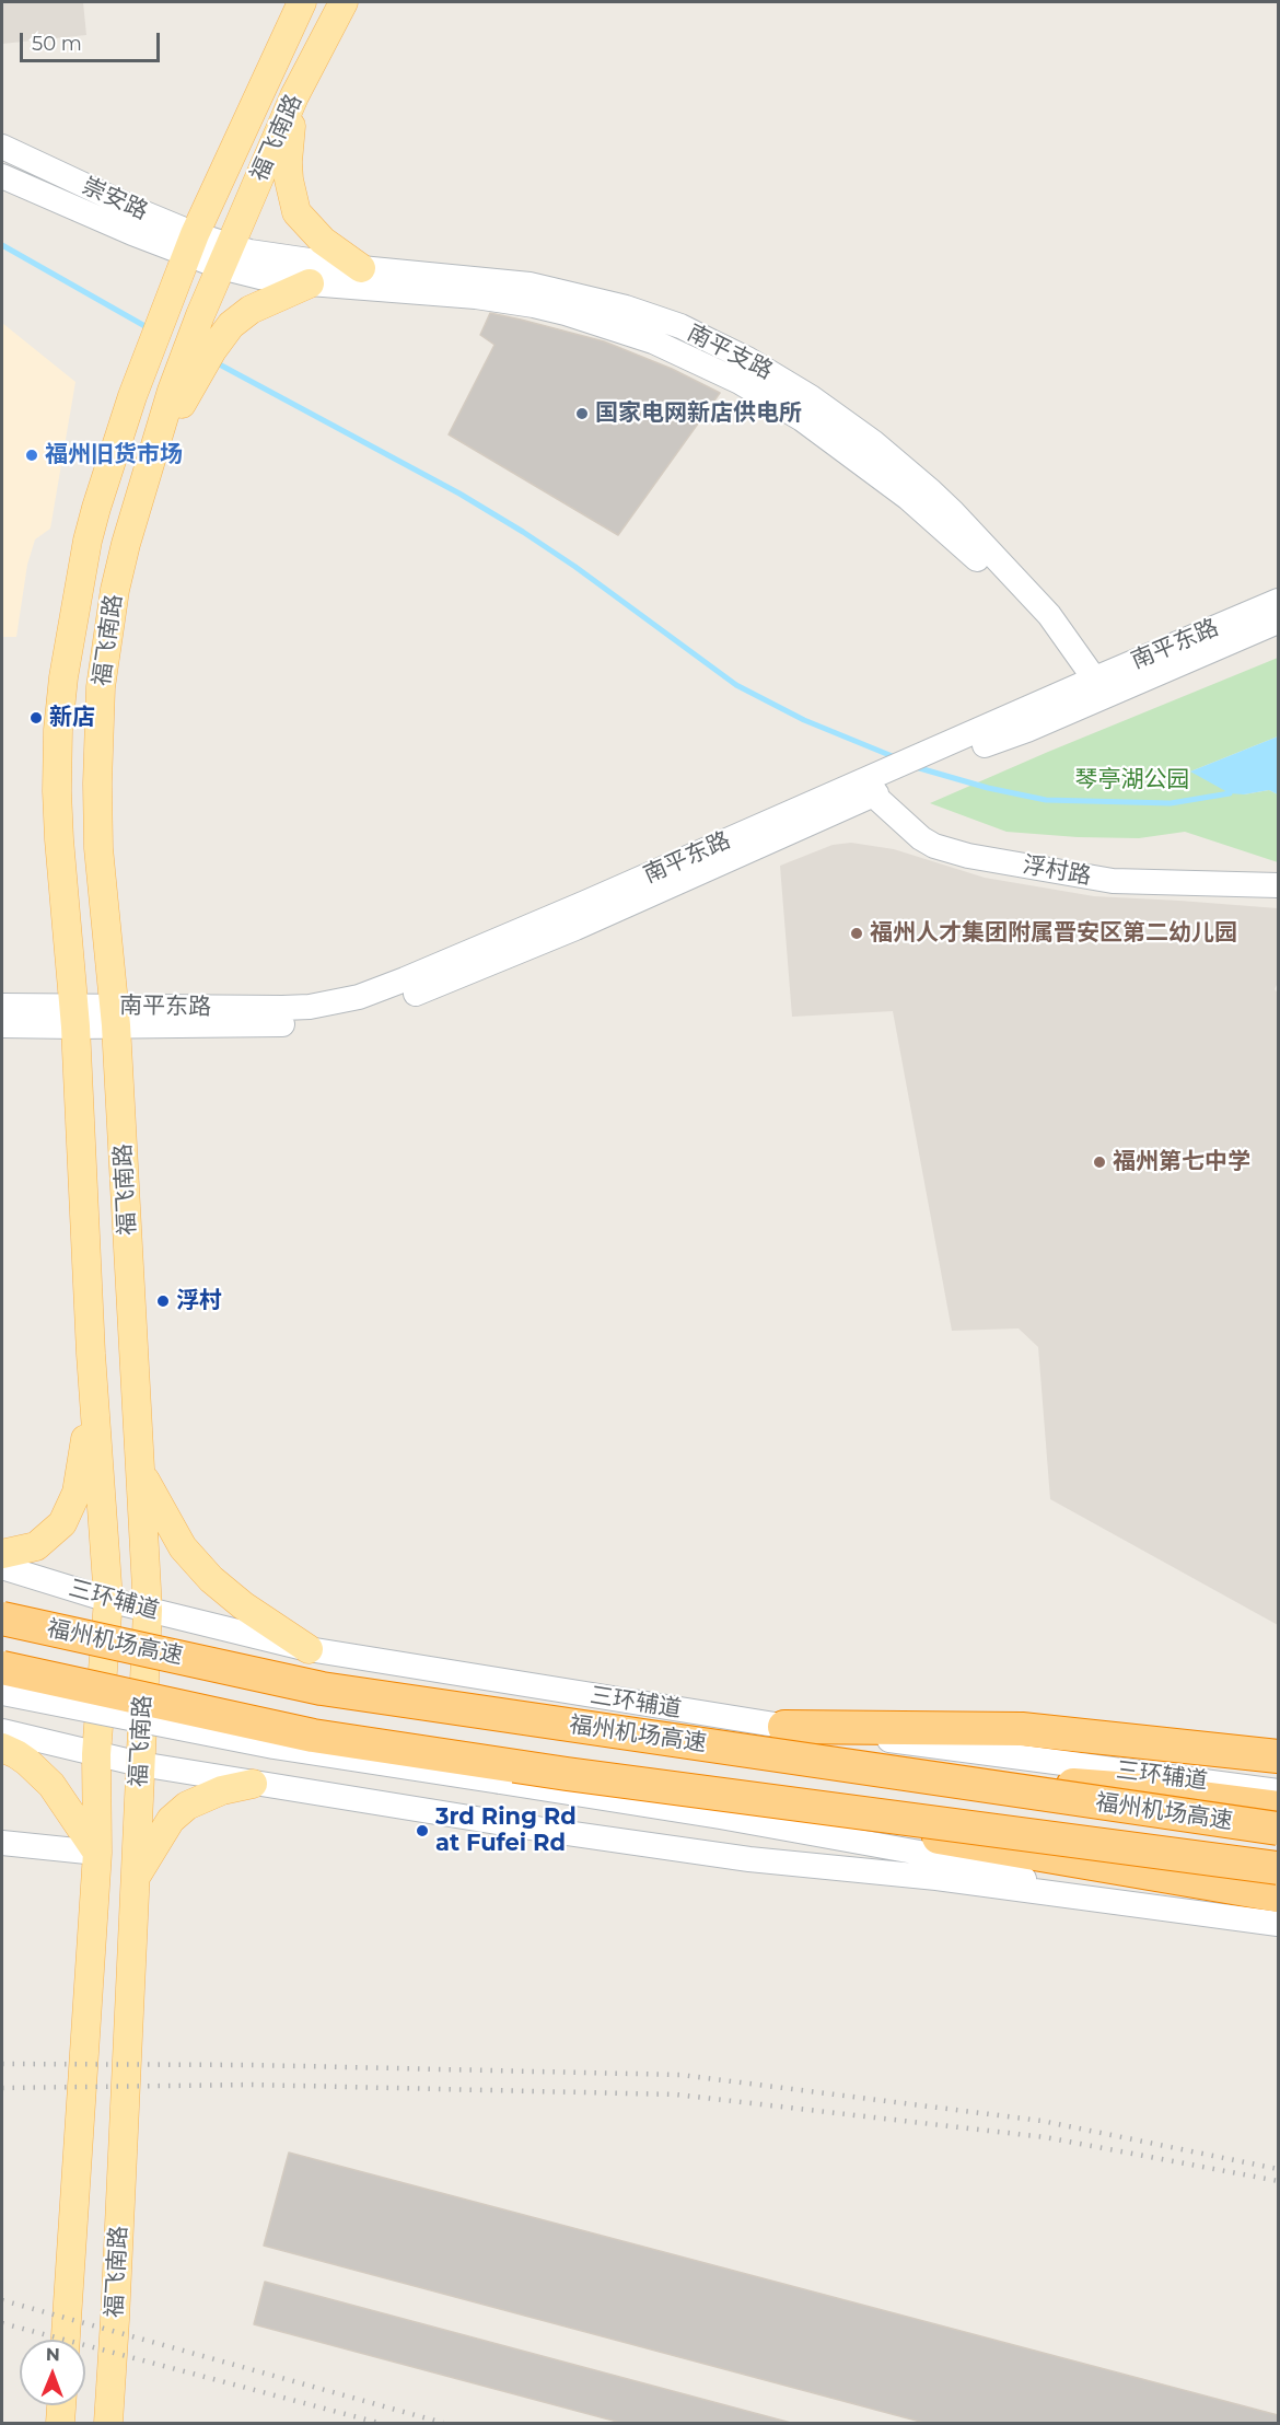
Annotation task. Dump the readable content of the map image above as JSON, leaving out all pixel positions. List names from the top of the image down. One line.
{"streets":{"highway":["福州机场高速"],"main road":["福飞南路","崇安路","南平支路","南平东路","浮村路","三环辅道"]},"crossings":[["福飞南路","崇安路"],["福飞南路","南平支路"],["福飞南路","南平东路"],["福飞南路","三环辅道"],["崇安路","南平支路"],["南平支路","南平东路"],["南平东路","浮村路"]],"parks":["琴亭湖公园"],"places":["国家电网新店供电所","福州旧货市场","新店","福州人才集团附属晋安区第二幼儿园","福州第七中学","浮村","3rd Ring Rd at Fufei Rd"],"scale_bar":"50 m","north":"top"}
